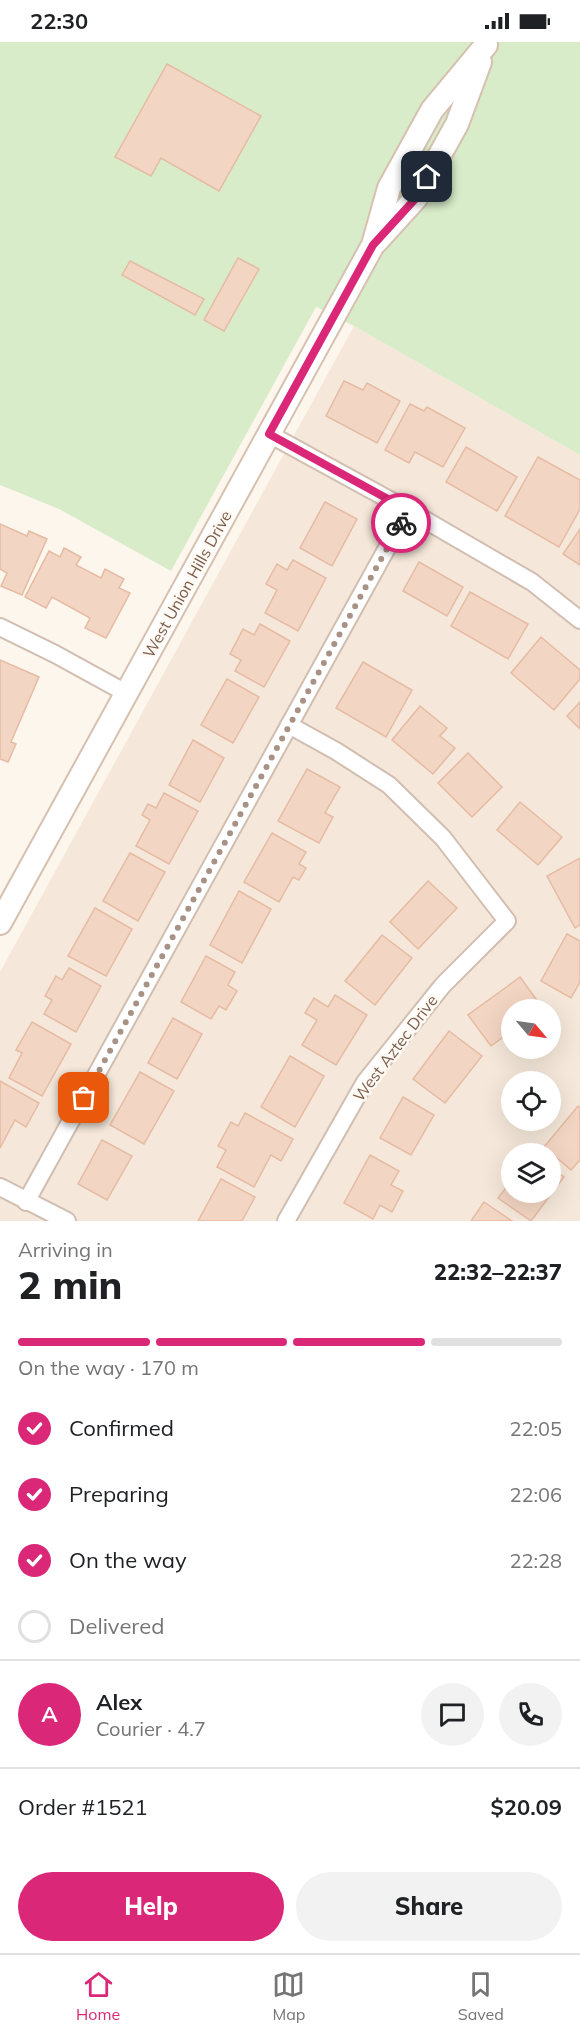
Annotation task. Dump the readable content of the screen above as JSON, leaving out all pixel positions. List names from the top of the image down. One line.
{"streets":{"main road":["West Union Hills Drive"],"street":["West Aztec Drive"]},"north":"bottom right","page":{"status":"22:30","heading":["2 min","Arriving in","22:32–22:37"],"panel":["Alex","Courier · 4.7","Order #1521","$20.09"],"bar":"On the way · 170 m","list":[["Confirmed","22:05"],["Preparing","22:06"],["On the way","22:28"],"Delivered"],"round":"A","buttons":["Help","Share"],"tabs":["Home","Map","Saved"]}}
